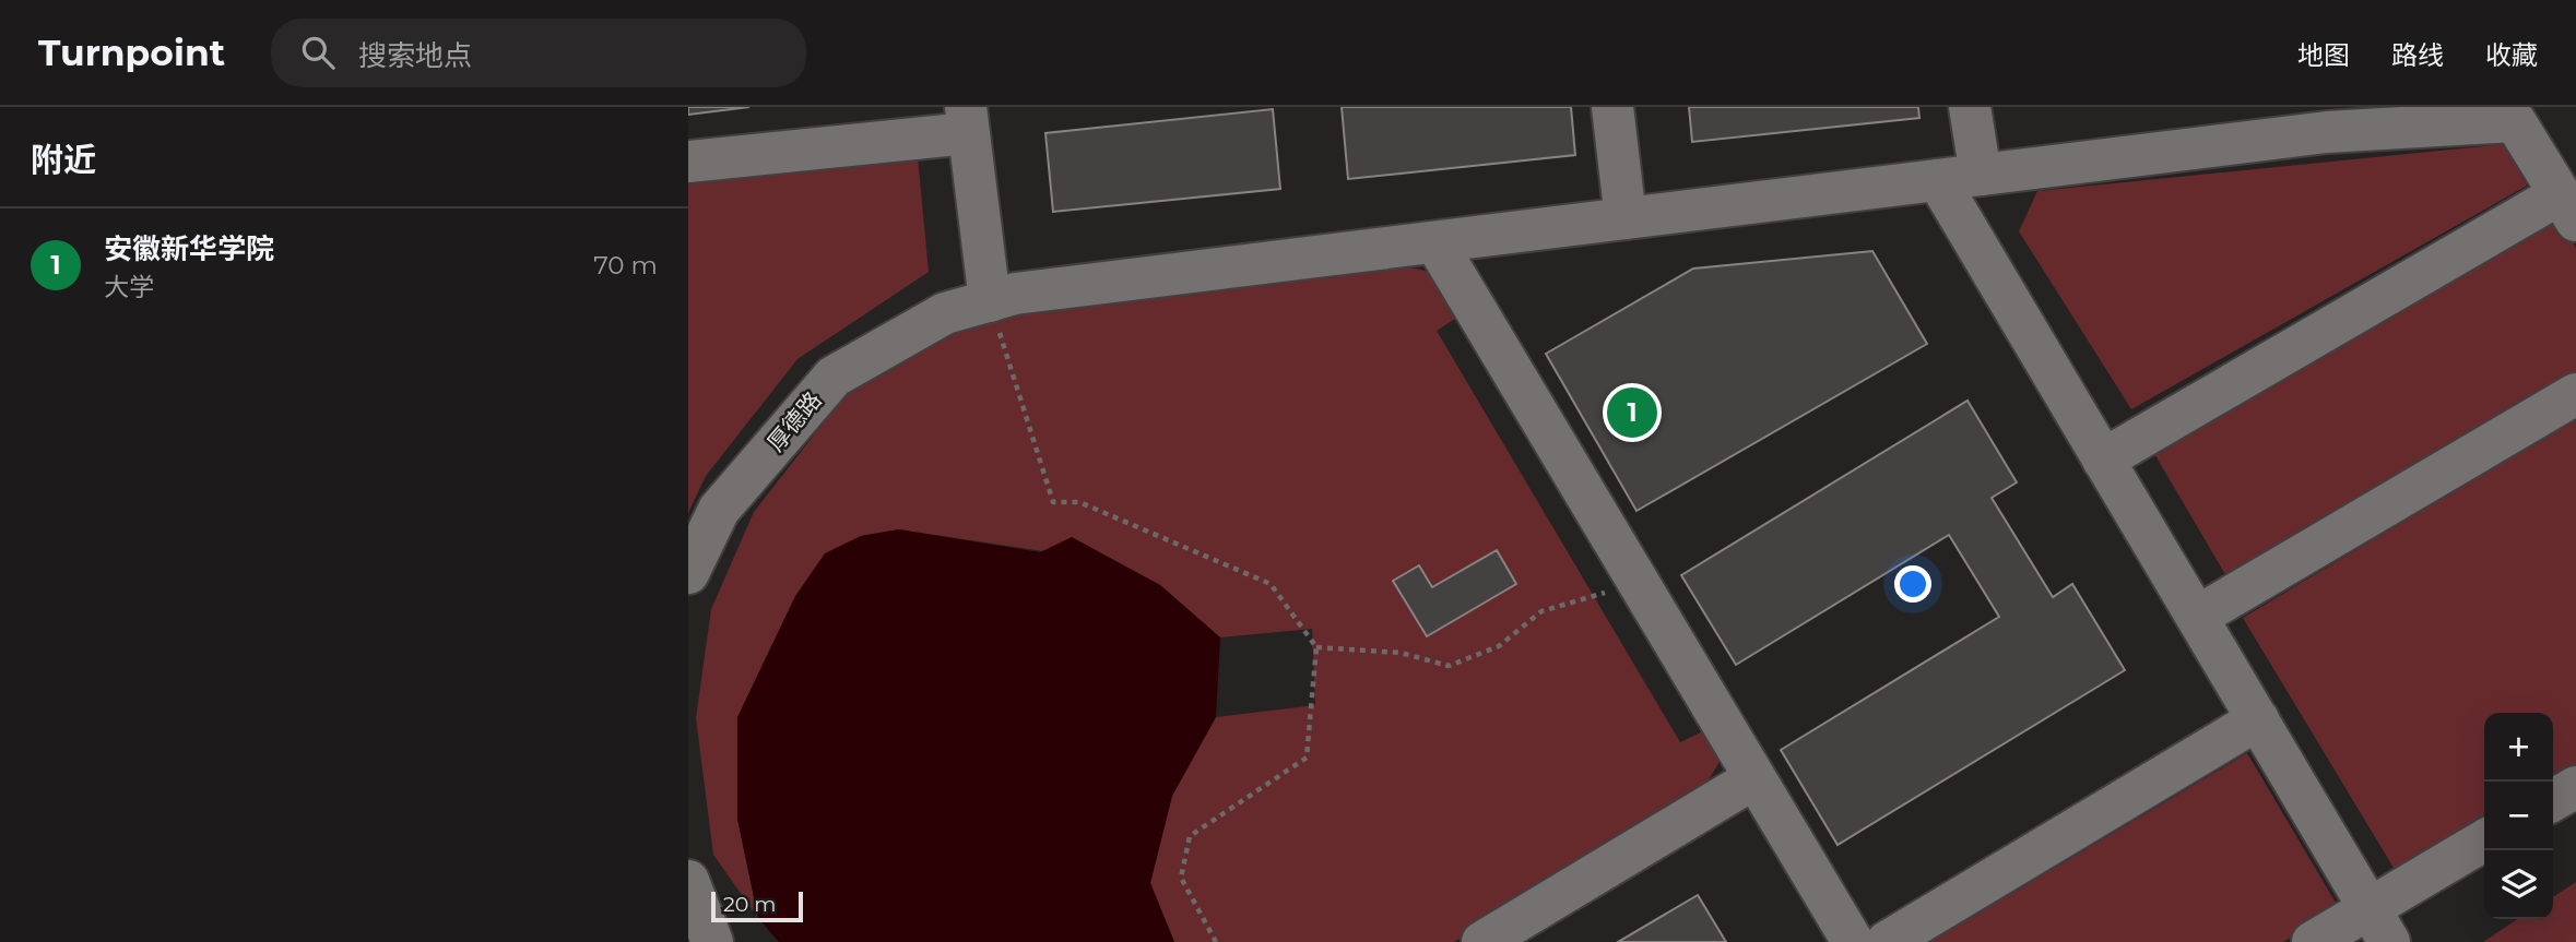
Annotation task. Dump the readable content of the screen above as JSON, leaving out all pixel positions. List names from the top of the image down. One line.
{"streets":{"lane":["厚德路"]},"scale_bar":"20 m","page":{"header":"Turnpoint","search":"搜索地点","nav":["地图","路线","收藏"],"heading":"附近","list":[{"mark":"1","name":"安徽新华学院","note":"大学","value":"70 m"}],"pins":"1","map_buttons":["+","−"],"scale":"20 m"}}
